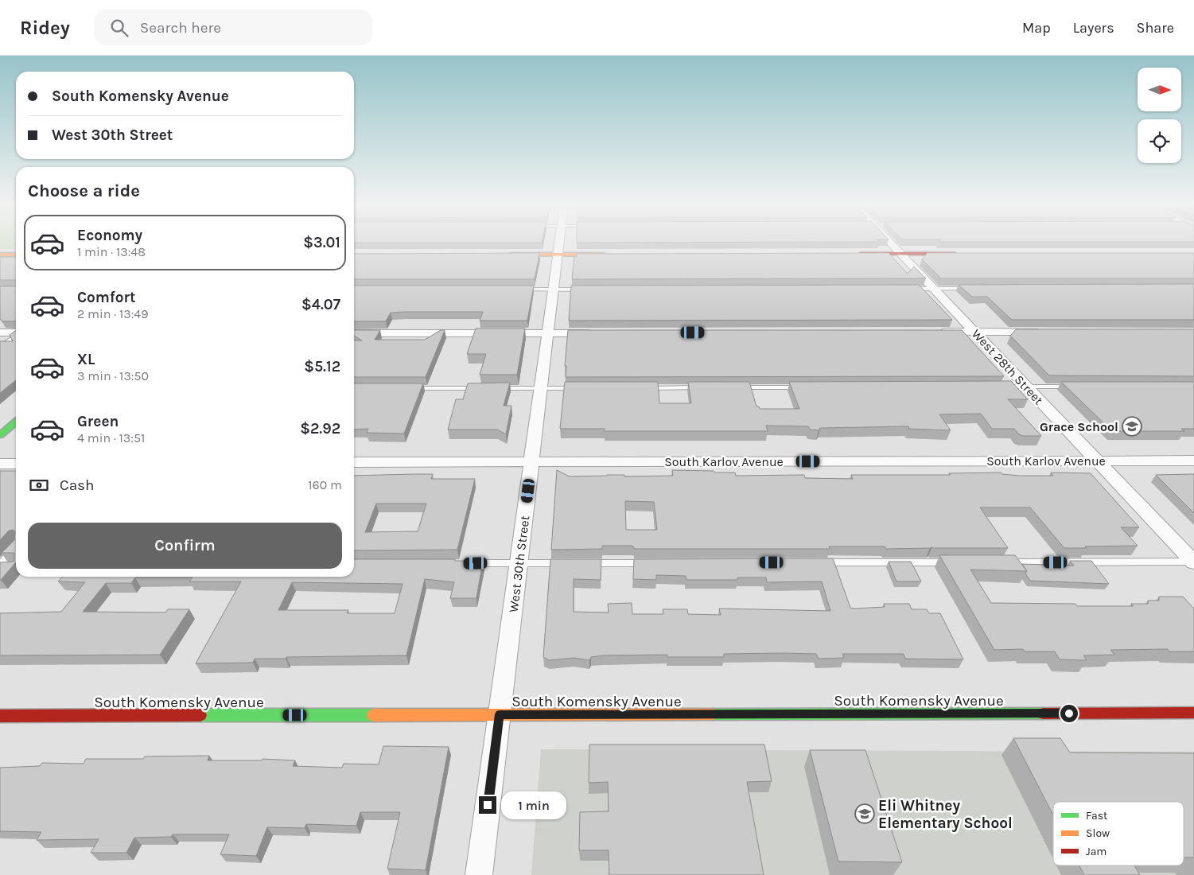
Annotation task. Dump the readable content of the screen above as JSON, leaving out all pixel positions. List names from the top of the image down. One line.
{"streets":{"street":["West 28th Street","South Karlov Avenue","West 30th Street","South Komensky Avenue"]},"crossings":[["West 28th Street","South Karlov Avenue"],["South Karlov Avenue","West 30th Street"],["West 30th Street","South Komensky Avenue"]],"places":{"school or university":["Grace School","Eli Whitney Elementary School"]},"legend":["Fast","Slow","Jam"],"north":"right","page":{"header":"Ridey","search":"Search here","nav":["Map","Layers","Share"],"banner":["South Komensky Avenue","West 30th Street"],"heading":"Choose a ride","list":[{"name":"Economy","note":"1 min · 13:48","value":"$3.01"},{"name":"Comfort","note":"2 min · 13:49","value":"$4.07"},{"name":"XL","note":"3 min · 13:50","value":"$5.12"},{"name":"Green","note":"4 min · 13:51","value":"$2.92"}],"pay":["Cash","160 m"],"buttons":"Confirm","bubble":"1 min"}}
